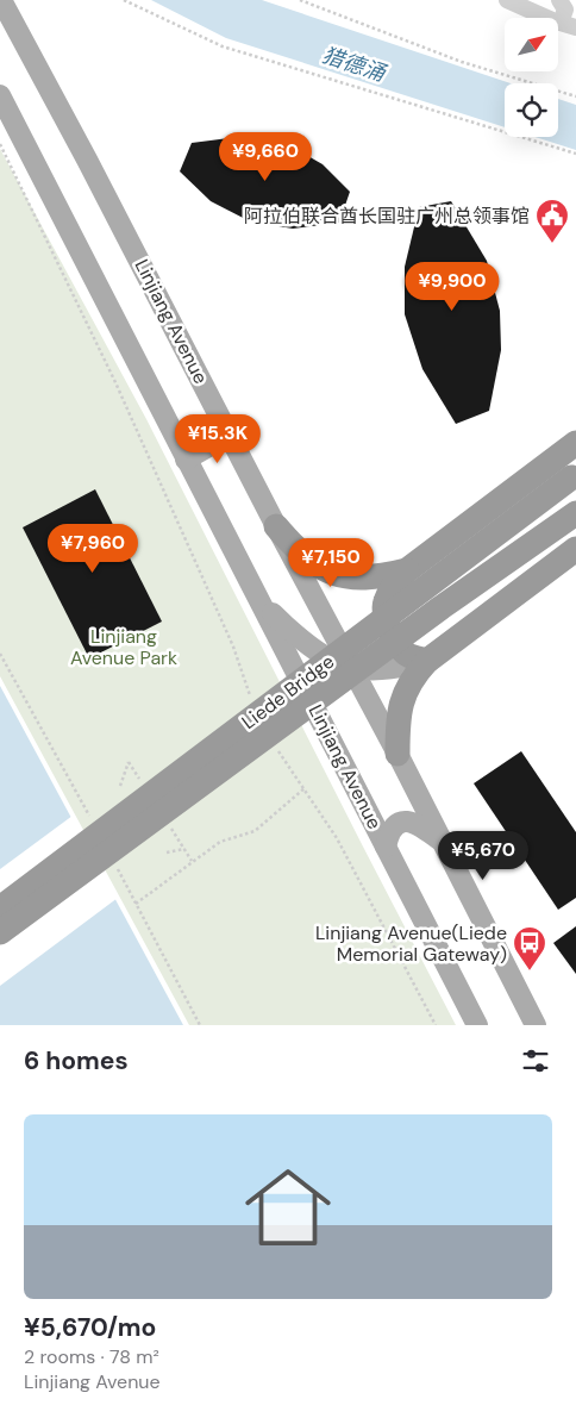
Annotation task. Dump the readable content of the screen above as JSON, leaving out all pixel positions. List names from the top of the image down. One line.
{"streets":{"highway":["Liede Bridge"],"main road":["Linjiang Avenue"]},"water":["猎德涌"],"parks":["Linjiang Avenue Park"],"places":{"public building":["阿拉伯联合酋长国驻广州总领事馆"],"bus stop":["Linjiang Avenue(Liede Memorial Gateway)"]},"north":"top right","page":{"price":["¥9,660","¥9,900","¥15.3K","¥7,960","¥7,150","¥5,670"],"heading":"6 homes","list":[{"name":"¥5,670/mo","note":"2 rooms · 78 m² · Linjiang Avenue"}]}}
